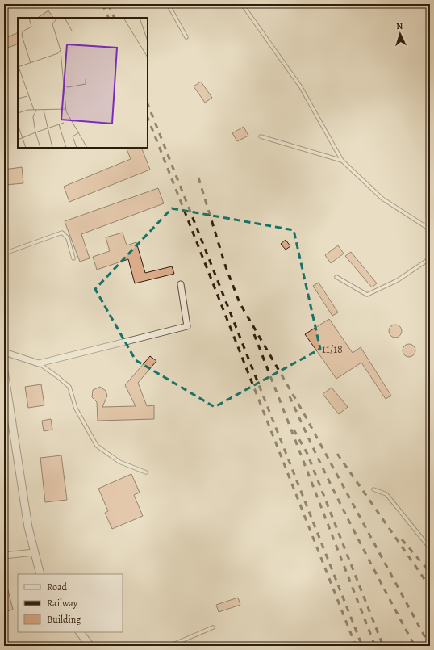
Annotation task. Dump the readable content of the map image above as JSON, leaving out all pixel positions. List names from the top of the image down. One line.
{"house_numbers":["11/18"],"legend":["Road","Railway","Building"],"north":"top"}
